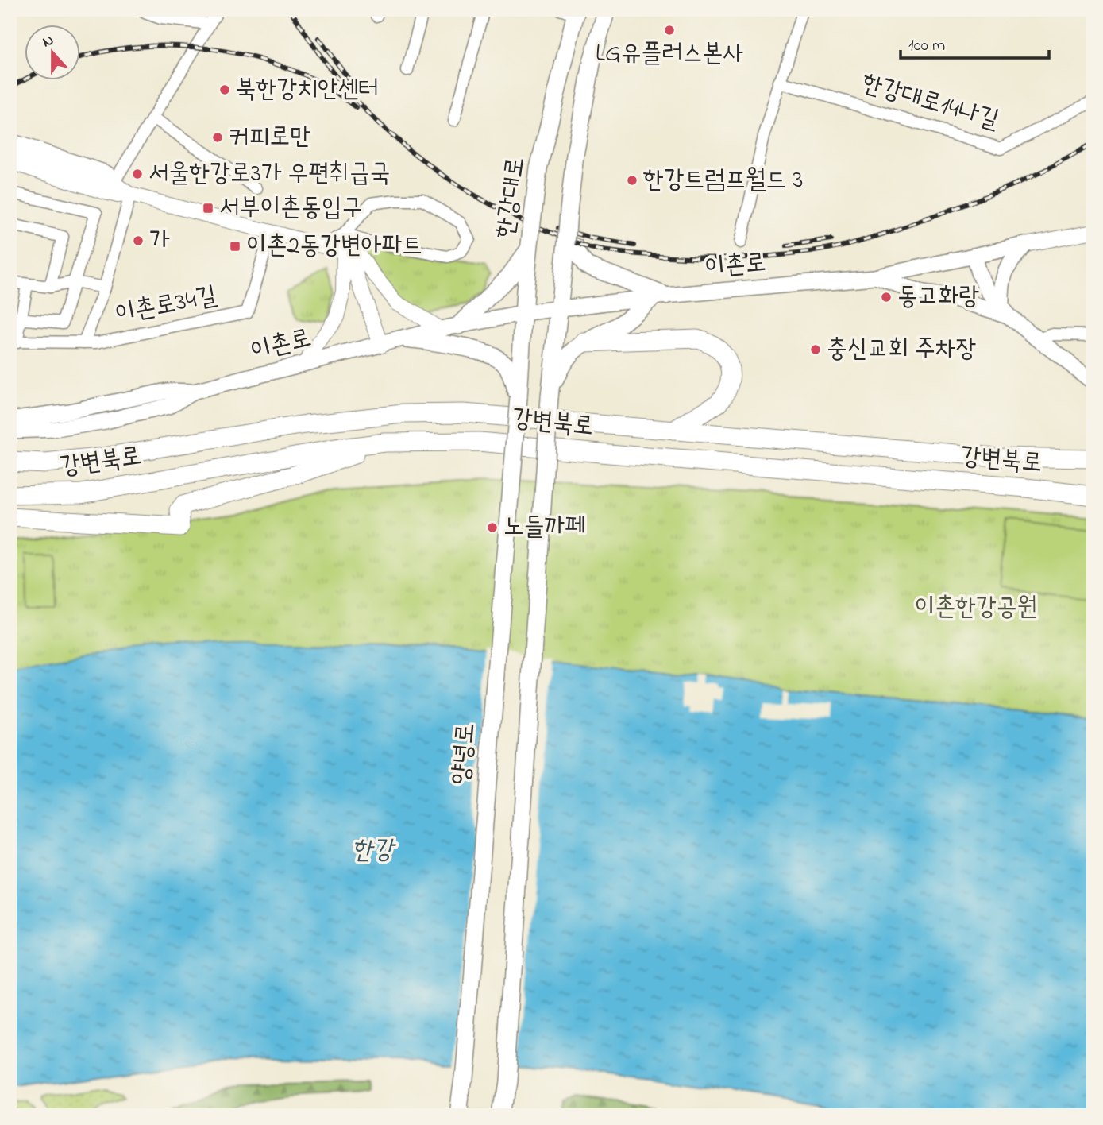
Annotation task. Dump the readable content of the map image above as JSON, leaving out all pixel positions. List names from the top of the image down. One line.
{"streets":{"highway":["강변북로"],"main road":["한강대로","이촌로","양녕로"],"street":["한강대로14나길","이촌로34길"]},"crossings":[["한강대로","이촌로"],["한강대로","양녕로"]],"water":["한강"],"parks":["이촌한강공원"],"places":{"other":["LG유플러스본사","북한강치안센터","커피로만","서울한강로3가 우편취급국","한강트럼프월드 3","가","동고화랑","충신교회 주차장","노들까페"],"transit":["서부이촌동입구","이촌2동강변아파트"]},"scale_bar":"100 m","north":"top"}
